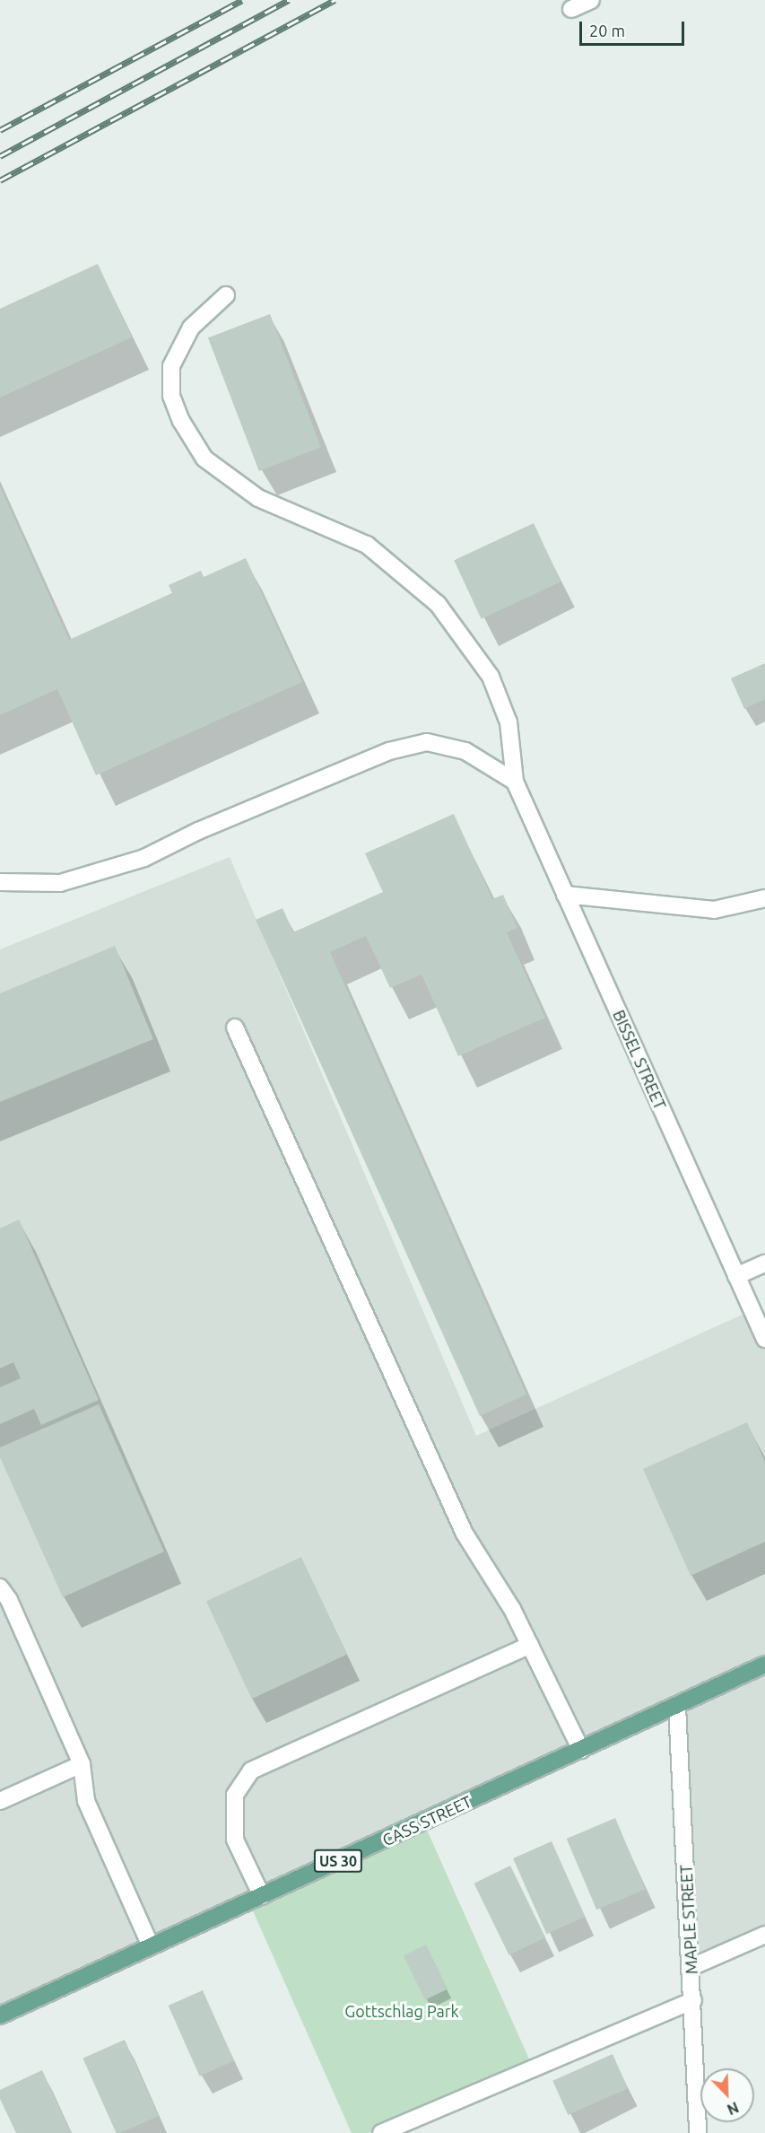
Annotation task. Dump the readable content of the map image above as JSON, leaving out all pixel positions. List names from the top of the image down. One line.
{"streets":{"main road":["CASS STREET","US 30"],"street":["BISSEL STREET","MAPLE STREET"]},"crossings":[["CASS STREET","MAPLE STREET"]],"parks":["Gottschlag Park"],"scale_bar":"20 m","north":"bottom right"}
